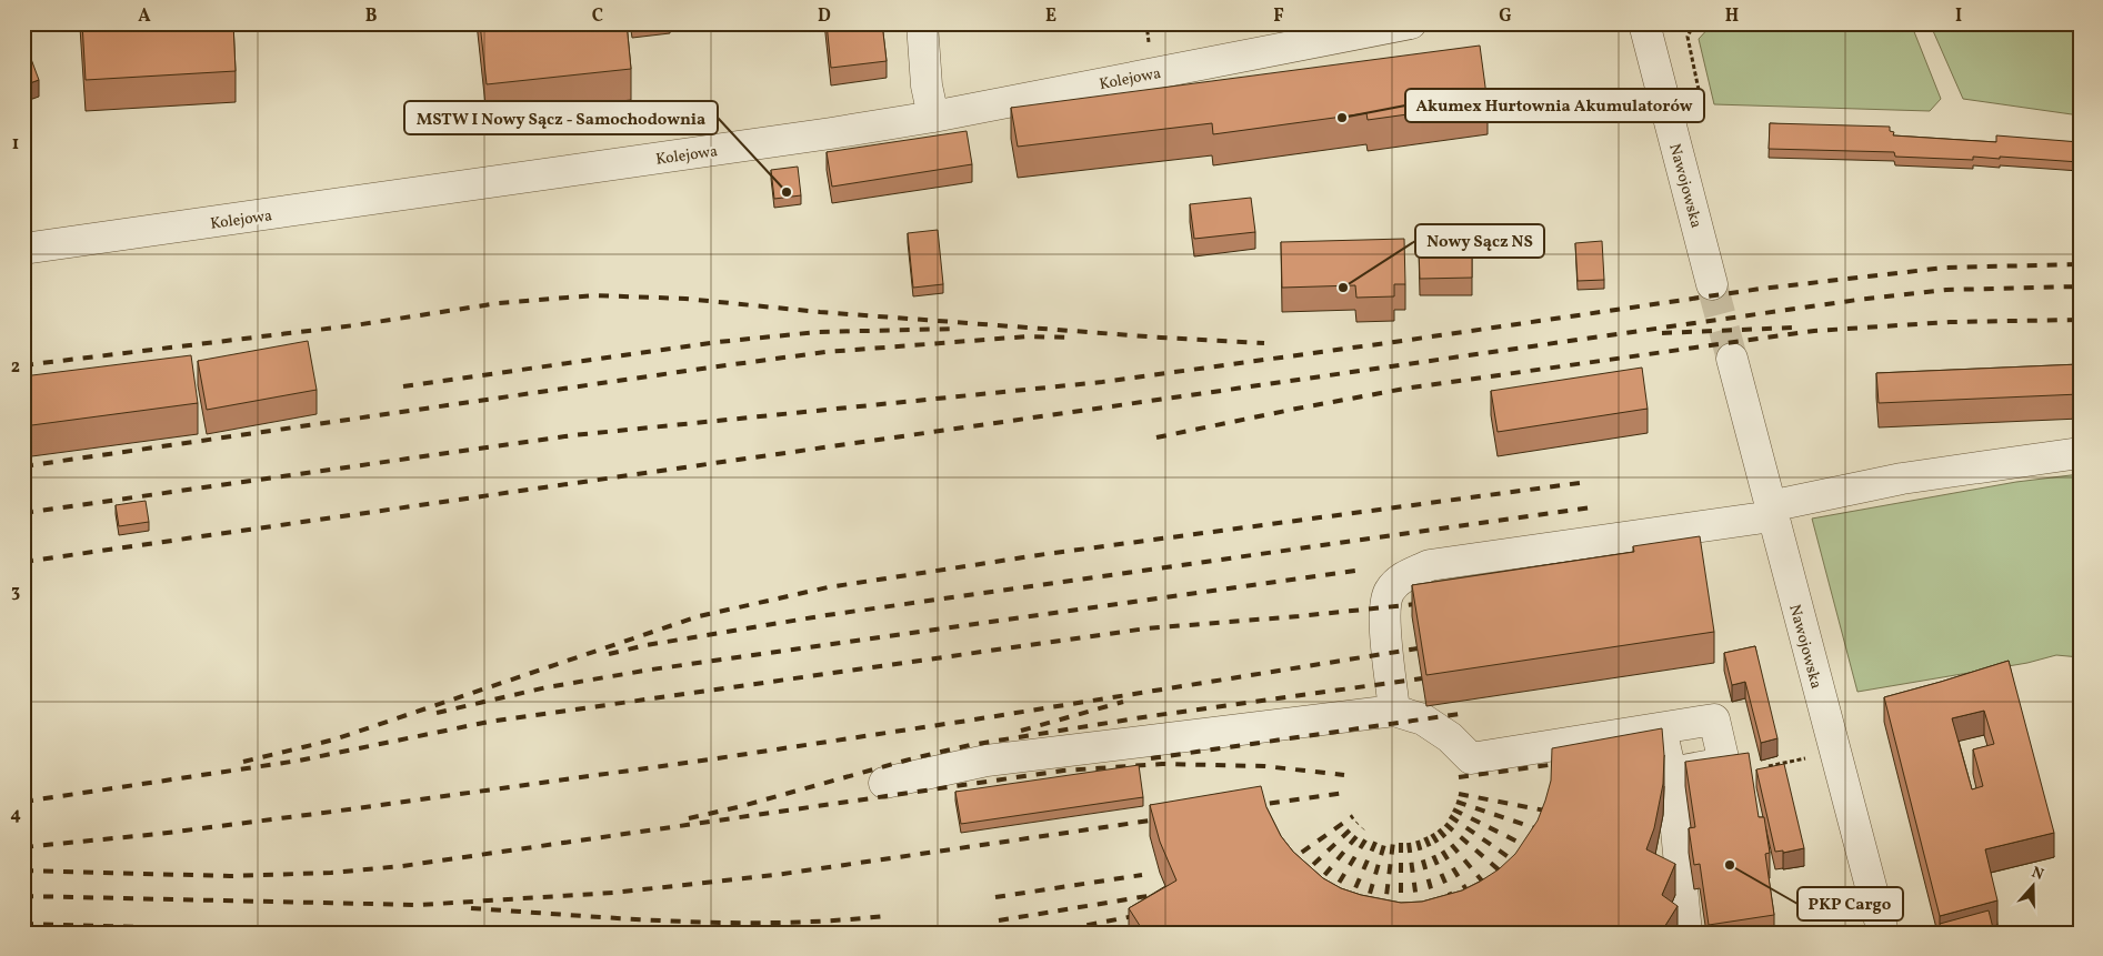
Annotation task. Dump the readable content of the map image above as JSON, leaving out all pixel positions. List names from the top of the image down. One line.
{"streets":{"street":["Kolejowa","Nawojowska"]},"places":["Akumex Hurtownia Akumulatorów","MSTW I Nowy Sącz - Samochodownia","Nowy Sącz NS","PKP Cargo"],"north":"top","grid":{"columns":["A","B","C","D","E","F","G","H","I"],"rows":["1","2","3","4"]}}
